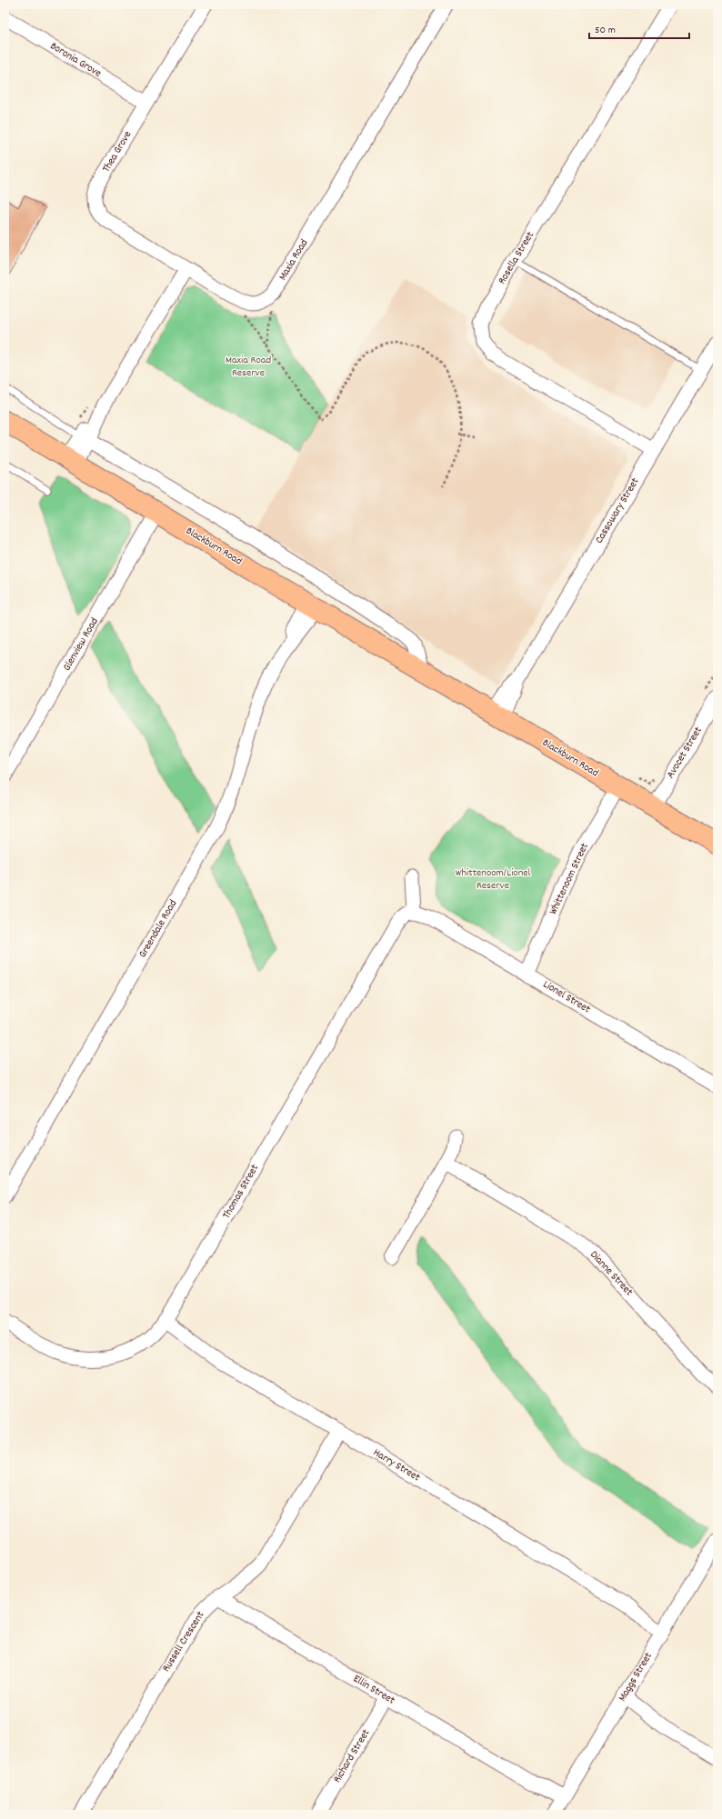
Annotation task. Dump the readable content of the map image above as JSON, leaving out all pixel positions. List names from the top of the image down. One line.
{"streets":{"main road":["Blackburn Road"],"street":["Boronia Grove","Thea Grove","Rosella Street","Maxia Road","Cassowary Street","Glenview Road","Avocet Street","Whittenoom Street","Greendale Road","Lionel Street","Thomas Street","Dianne Street","Harry Street","Russell Crescent","Maggs Street","Ellin Street","Richard Street"]},"crossings":[["Boronia Grove","Thea Grove"],["Thea Grove","Maxia Road"],["Rosella Street","Cassowary Street"],["Cassowary Street","Blackburn Road"],["Blackburn Road","Glenview Road"],["Blackburn Road","Avocet Street"],["Blackburn Road","Whittenoom Street"],["Blackburn Road","Greendale Road"],["Whittenoom Street","Lionel Street"],["Lionel Street","Thomas Street"],["Thomas Street","Harry Street"],["Harry Street","Russell Crescent"],["Harry Street","Maggs Street"],["Russell Crescent","Ellin Street"],["Maggs Street","Ellin Street"],["Ellin Street","Richard Street"]],"parks":["Maxia Road Reserve","Whittenoom/Lionel Reserve"],"scale_bar":"50 m"}
